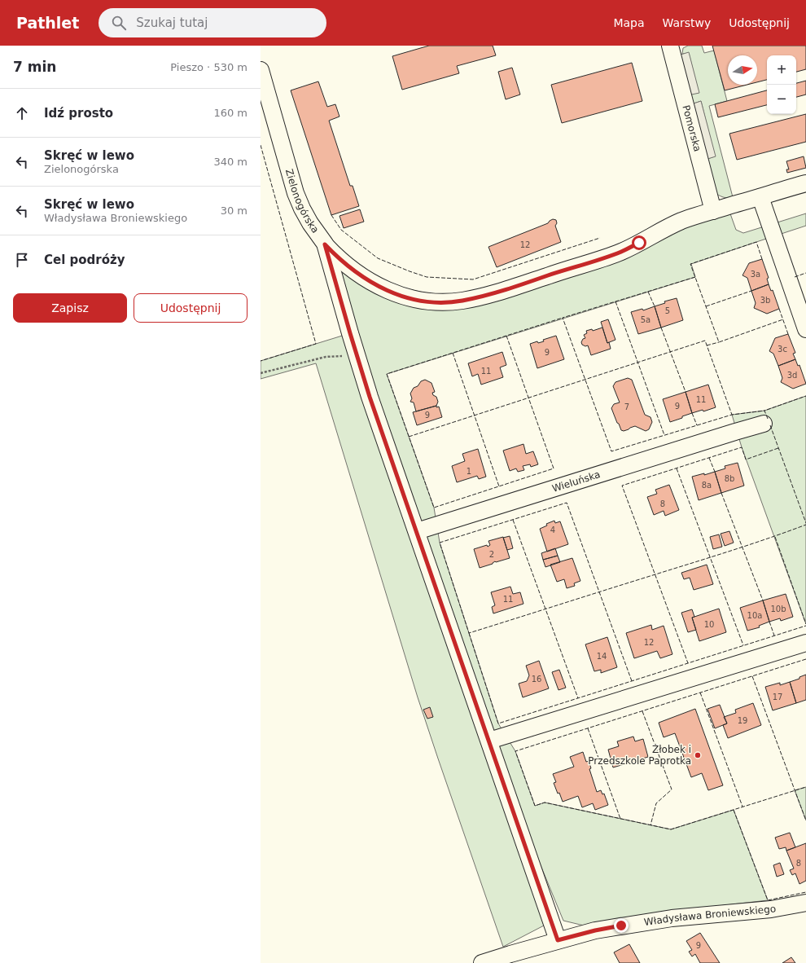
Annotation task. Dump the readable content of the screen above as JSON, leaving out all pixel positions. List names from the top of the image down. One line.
{"streets":{"street":["Pomorska","Zielonogórska","Wieluńska","Władysława Broniewskiego"]},"crossings":[["Zielonogórska","Wieluńska"],["Zielonogórska","Władysława Broniewskiego"]],"places":["Żłobek i Przedszkole Paprotka"],"house_numbers":["12","3a","3b","5","5a","3c","9","11","3d","11","9","7","9","1","8b","8a","8","4","2","11","10b","10a","10","12","14","16","17","19","8","9"],"north":"right","page":{"header":"Pathlet","search":"Szukaj tutaj","nav":["Mapa","Warstwy","Udostępnij"],"heading":["7 min","Pieszo · 530 m"],"map_buttons":["+","−"],"list":[["Idź prosto","160 m"],["Skręć w lewo","Zielonogórska","340 m"],["Skręć w lewo","Władysława Broniewskiego","30 m"],"Cel podróży"],"buttons":["Zapisz","Udostępnij"]}}
